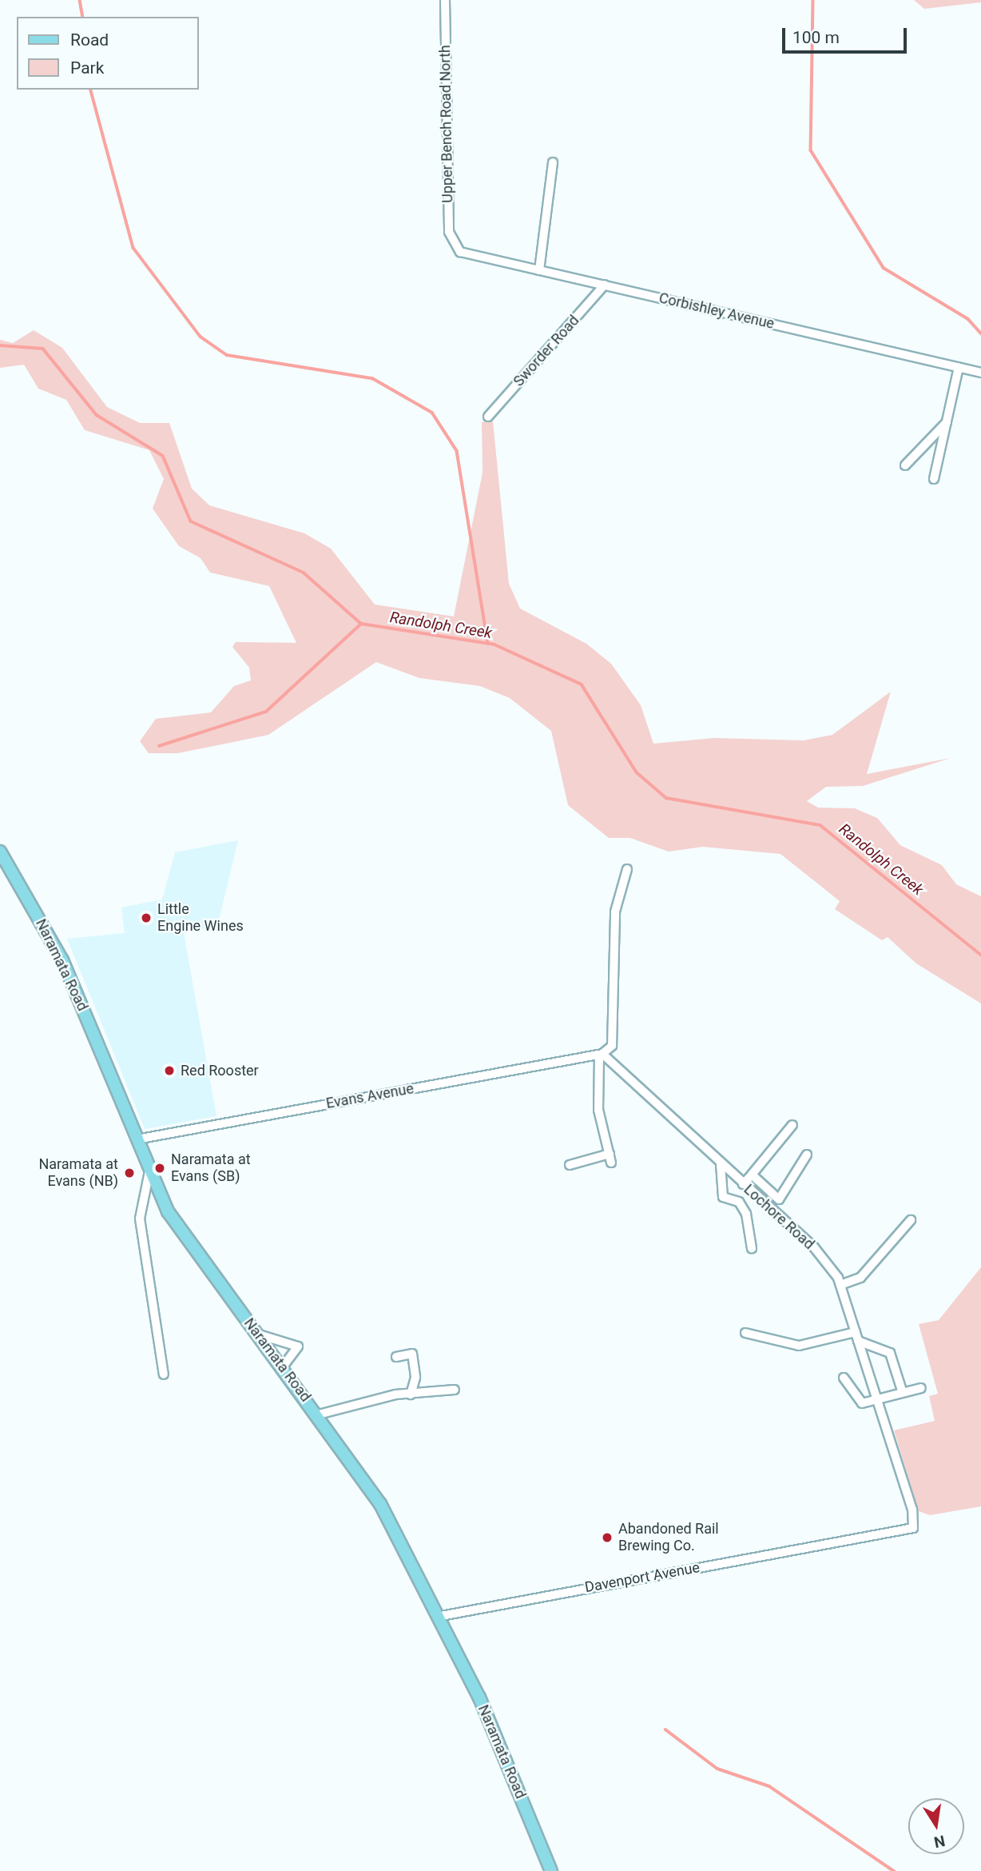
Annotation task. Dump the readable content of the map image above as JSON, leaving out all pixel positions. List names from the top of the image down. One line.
{"streets":{"main road":["Naramata Road"],"street":["Upper Bench Road North","Corbishley Avenue","Sworder Road","Evans Avenue","Lochore Road","Davenport Avenue"]},"crossings":[["Upper Bench Road North","Corbishley Avenue"],["Corbishley Avenue","Sworder Road"],["Naramata Road","Evans Avenue"],["Naramata Road","Davenport Avenue"],["Evans Avenue","Lochore Road"],["Lochore Road","Davenport Avenue"]],"water":["Randolph Creek"],"places":["Little Engine Wines","Red Rooster","Naramata at Evans (SB)","Naramata at Evans (NB)","Abandoned Rail Brewing Co."],"legend":["Road","Park"],"scale_bar":"100 m","north":"bottom"}
